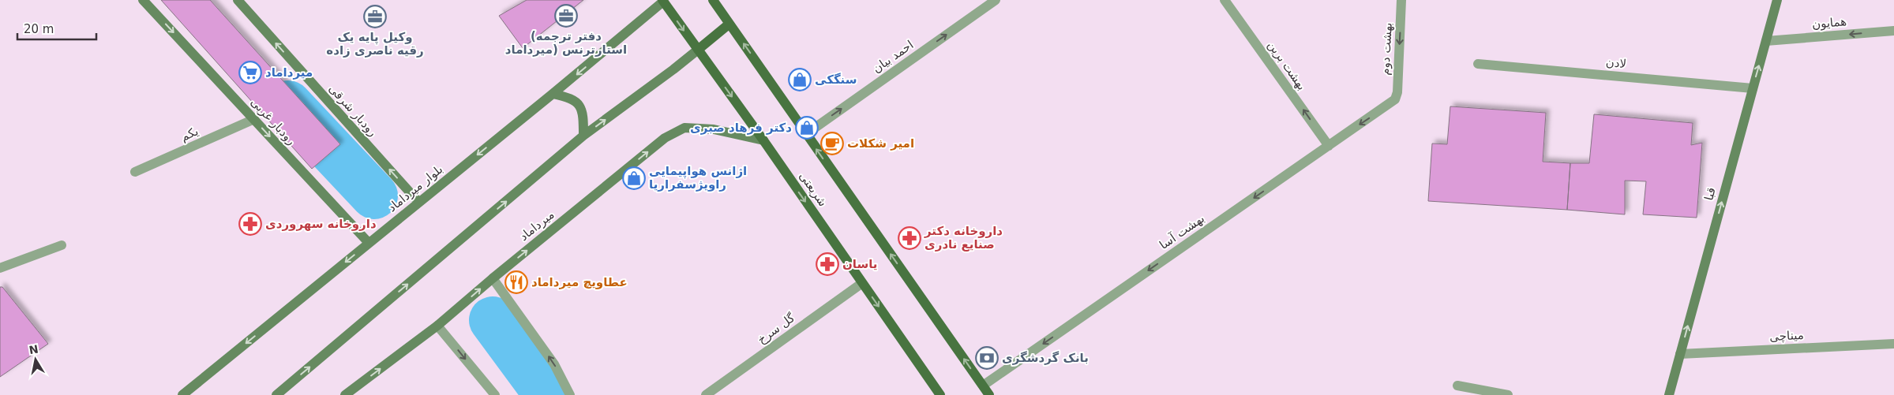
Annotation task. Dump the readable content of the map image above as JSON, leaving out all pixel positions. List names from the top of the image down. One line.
{"streets":{"main road":["رودبار شرقی","رودبار غربی","بلوار میرداماد","شریعتی","قبا","میرداماد"],"street":["همایون","بهشت دوم","احمد بیان","لادن","بهشت برین","یکم","بهشت آسا","گل سرخ","میناچی"]},"crossings":[["همایون","قبا"],["بهشت دوم","بهشت آسا"],["لادن","قبا"],["بهشت برین","بهشت آسا"],["رودبار شرقی","بلوار میرداماد"],["رودبار غربی","یکم"],["رودبار غربی","بلوار میرداماد"],["بلوار میرداماد","شریعتی"],["شریعتی","میرداماد"],["شریعتی","گل سرخ"],["قبا","میناچی"]],"one_way":["همایون","بهشت دوم","احمد بیان","بهشت برین","رودبار شرقی","رودبار غربی","قبا","بهشت آسا"],"places":{"office":["(دفتر ترجمه استارترنس (میرداماد","وکیل پایه یک رقیه ناصری زاده"],"supermarket":["میرداماد"],"shop":["سنگکی","دکتر فرهاد صبری","اژانس هواپیمایی راویژسفراریا"],"cafe":["امیر شکلات"],"pharmacy":["داروخانه سهروردی","داروخانه دکتر صنايع نادری","یاسان"],"restaurant":["عطاویچ میرداماد"],"bank":["بانک گردشگری"]},"scale_bar":"20 m","north":"top"}
